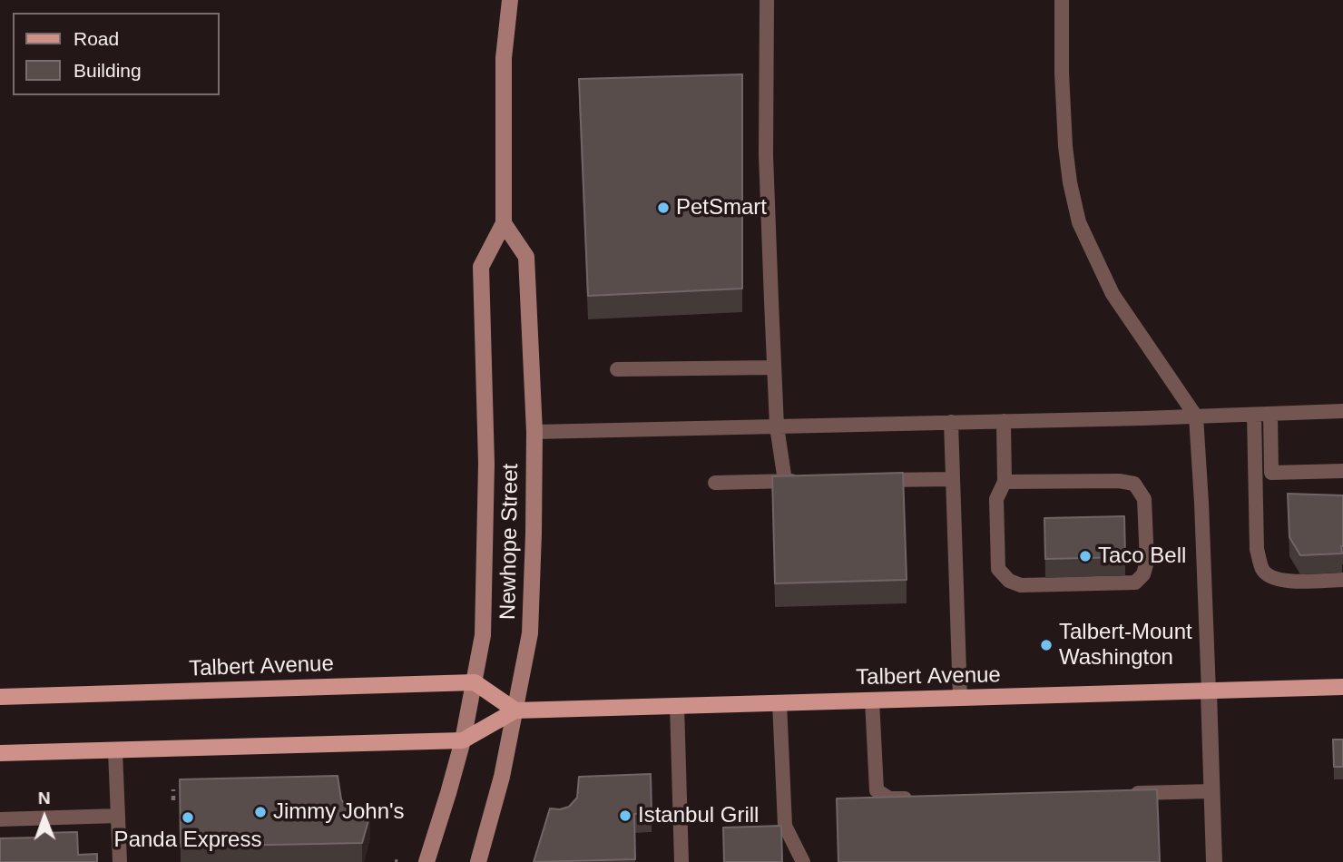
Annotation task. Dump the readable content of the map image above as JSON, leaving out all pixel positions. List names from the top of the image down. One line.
{"streets":{"main road":["Talbert Avenue"],"street":["Newhope Street"]},"crossings":[["Newhope Street","Talbert Avenue"]],"places":["PetSmart","Taco Bell","Talbert-Mount Washington","Jimmy John's","Istanbul Grill","Panda Express"],"legend":["Road","Building"],"north":"top"}
